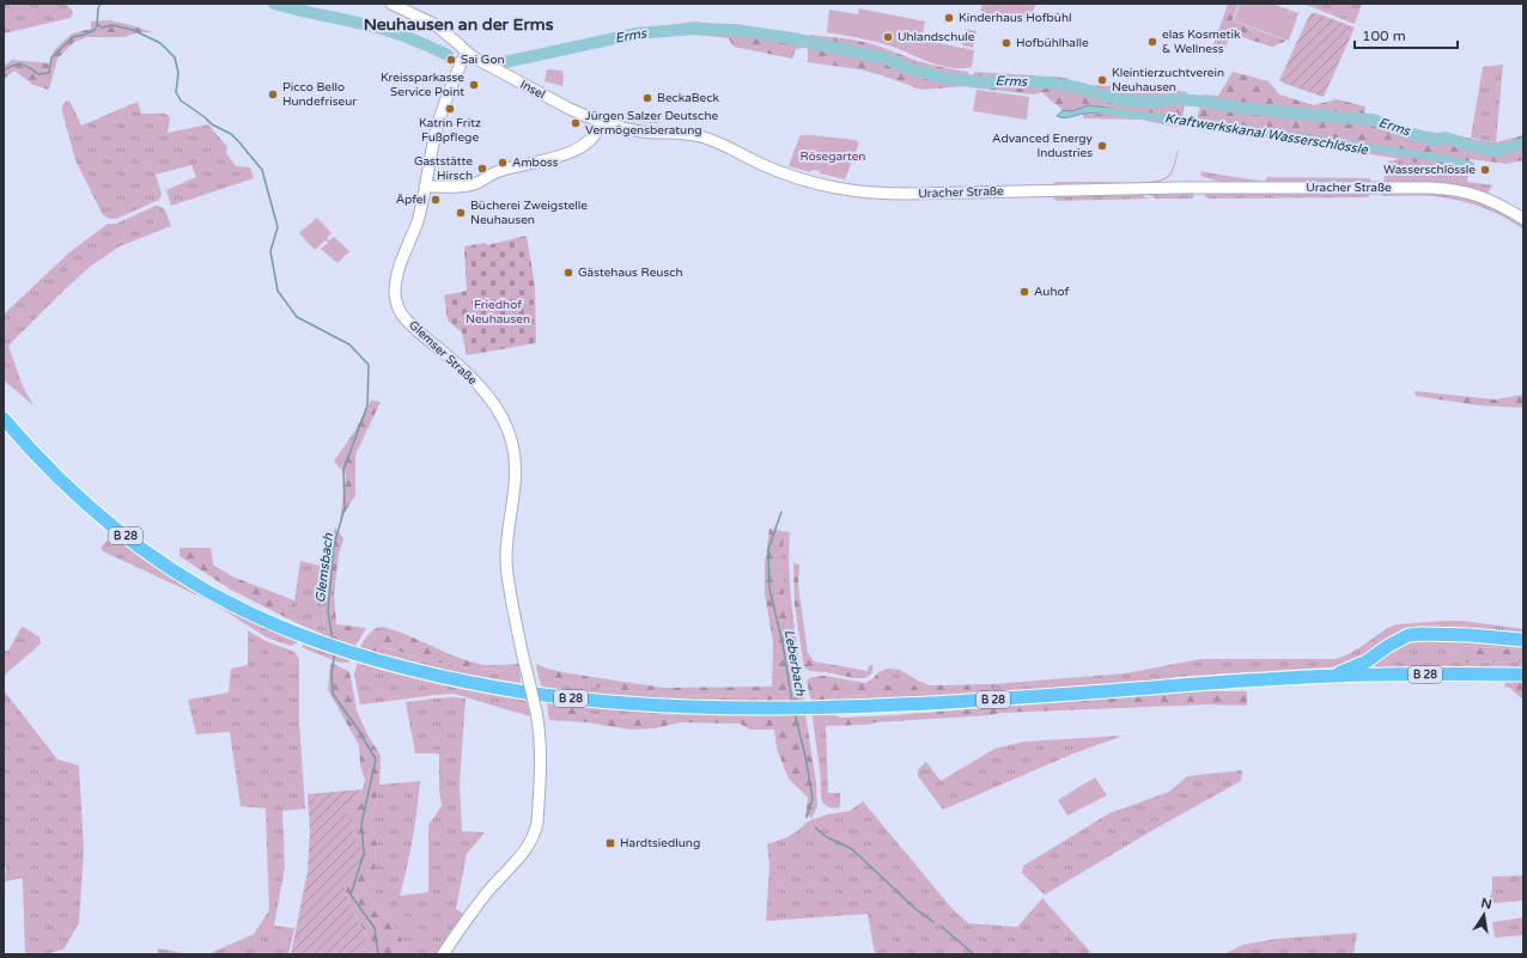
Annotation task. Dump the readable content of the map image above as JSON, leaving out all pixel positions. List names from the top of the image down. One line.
{"streets":{"main road":["B 28"],"street":["Insel","Uracher Straße","Glemser Straße"]},"crossings":[["Insel","Uracher Straße"],["Insel","Glemser Straße"]],"districts":["Neuhausen an der Erms"],"water":["Erms","Kraftwerkskanal Wasserschlössle","Glemsbach","Leberbach"],"parks":["Rösegarten","Friedhof Neuhausen"],"places":{"other":["Kinderhaus Hofbühl","Uhlandschule","elas Kosmetik & Wellness","Hofbühlhalle","Sai Gon","Kleintierzuchtverein Neuhausen","Kreissparkasse Service Point","Picco Bello Hundefriseur","BeckaBeck","Katrin Fritz Fußpflege","Jürgen Salzer Deutsche Vermögensberatung","Advanced Energy Industries","Amboss","Gaststätte Hirsch","Wasserschlössle","Äpfel","Bücherei Zweigstelle Neuhausen","Gästehaus Reusch","Auhof"],"transit":["Hardtsiedlung"]},"scale_bar":"100 m","north":"top"}
